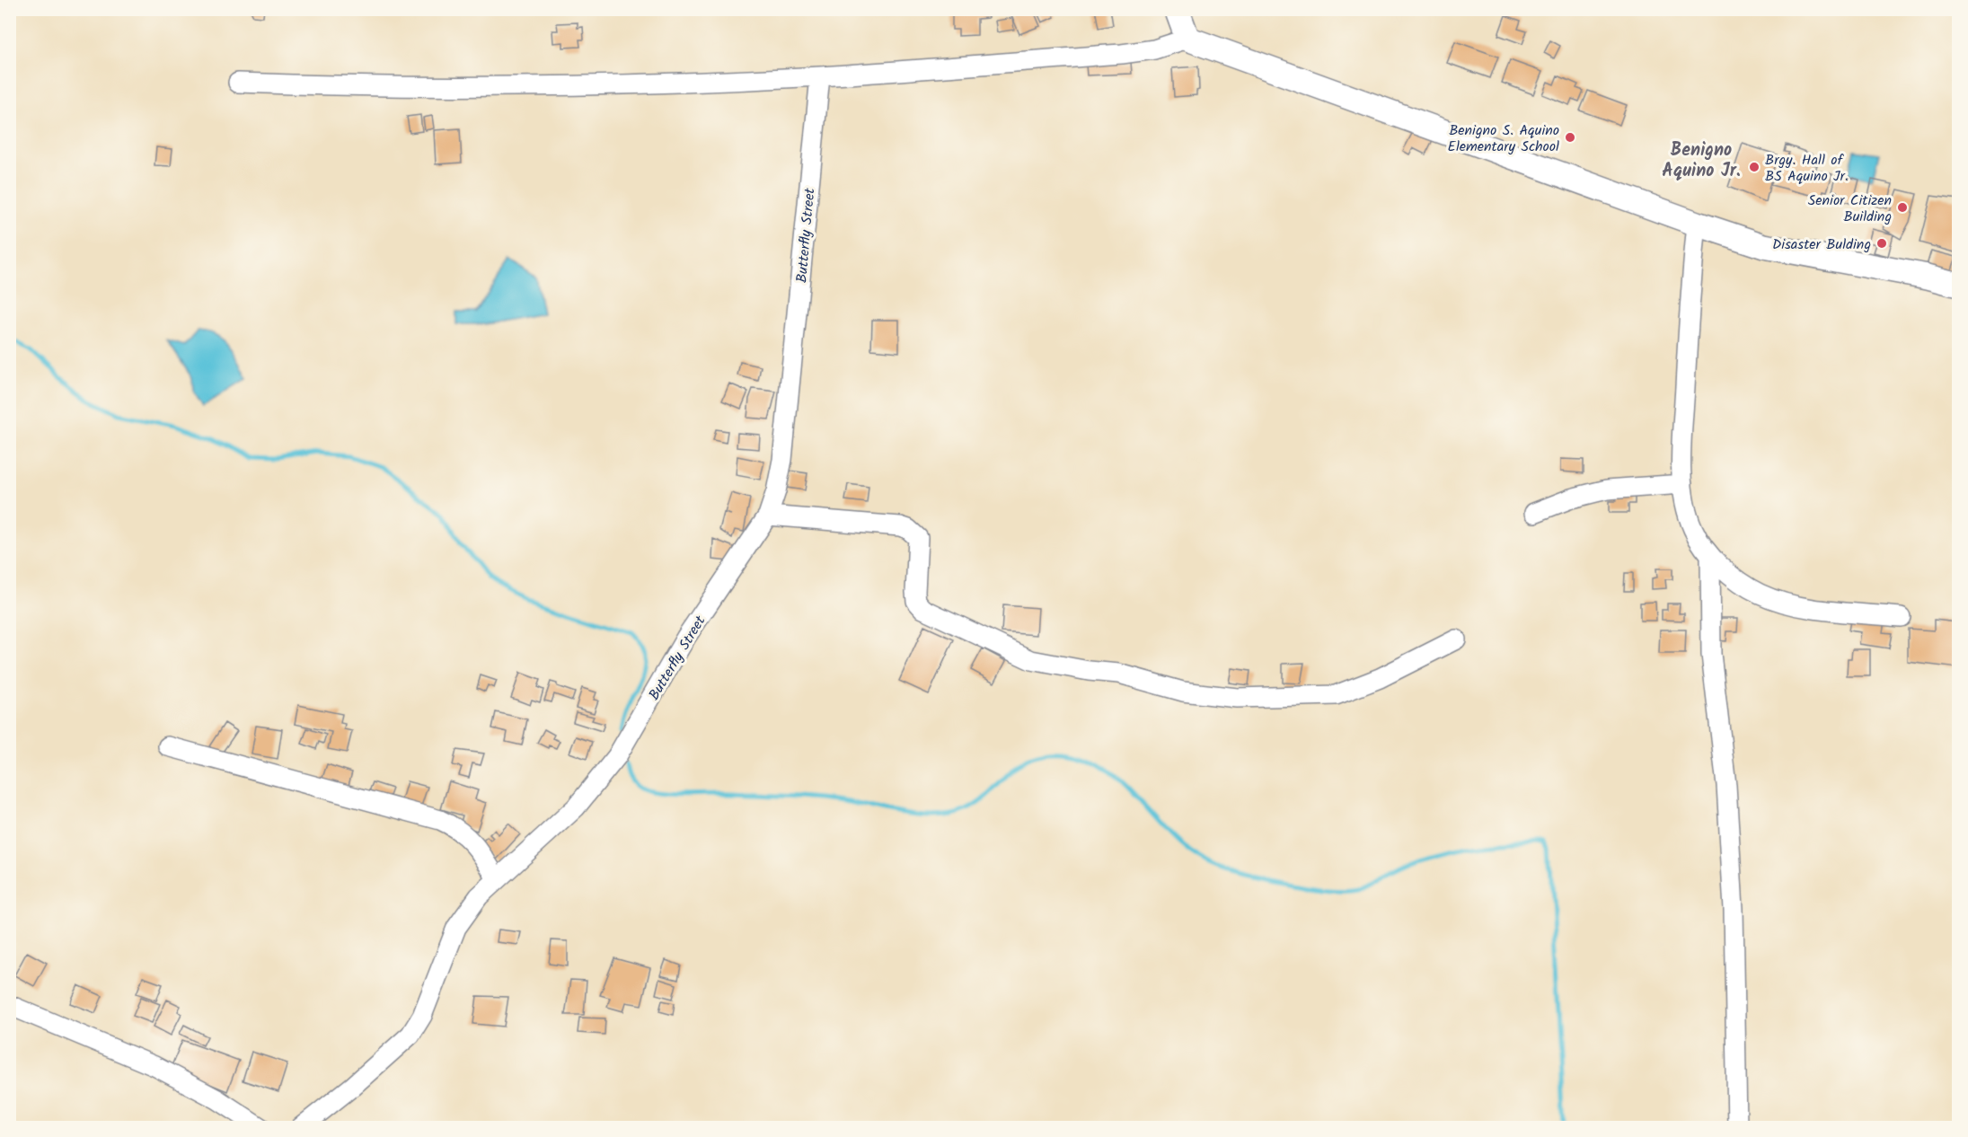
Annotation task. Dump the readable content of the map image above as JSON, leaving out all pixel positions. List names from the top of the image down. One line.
{"streets":{"street":["Butterfly Street"]},"districts":["Benigno Aquino Jr."],"places":["Benigno S. Aquino Elementary School","Brgy. Hall of BS Aquino Jr.","Senior Citizen Building","Disaster Bulding"]}
